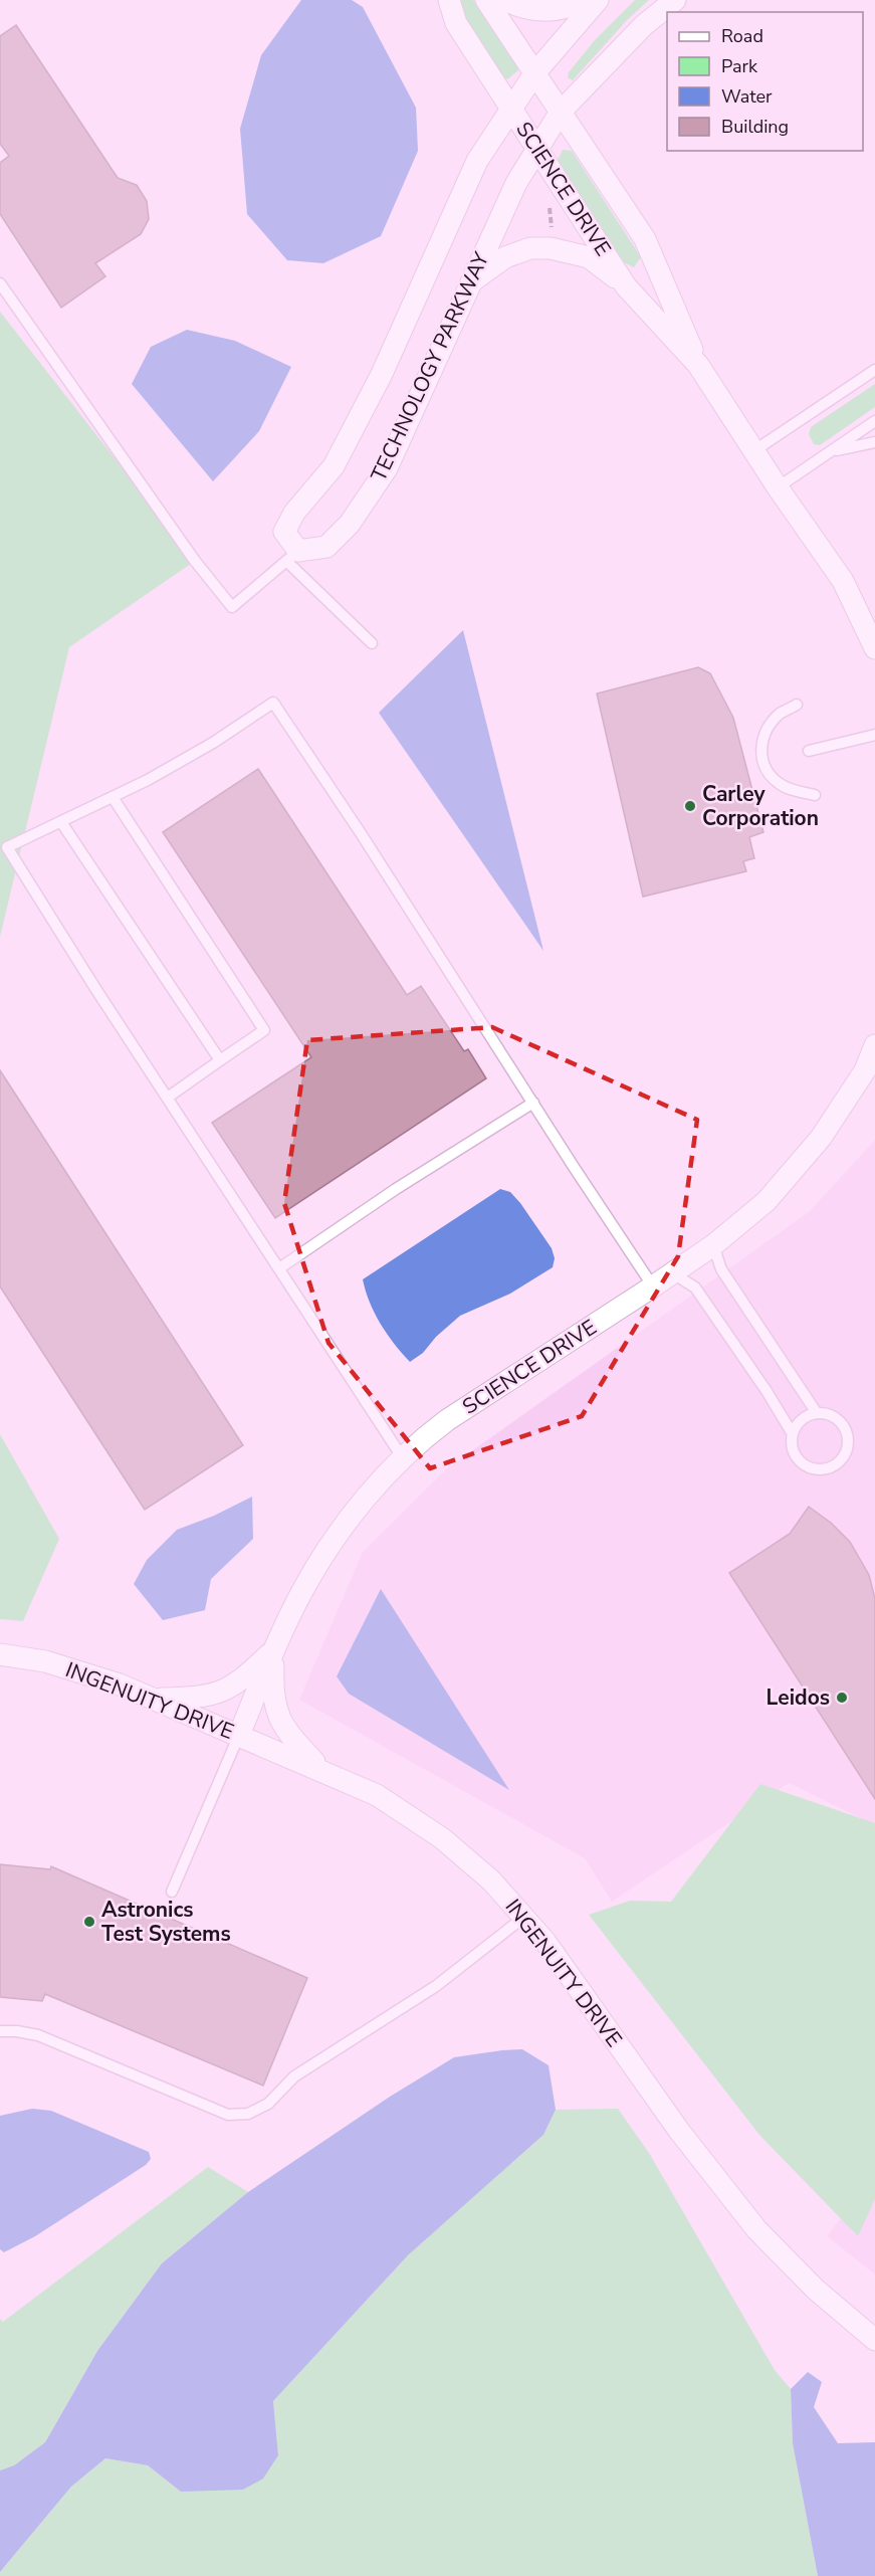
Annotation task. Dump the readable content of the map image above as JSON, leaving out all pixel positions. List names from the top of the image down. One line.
{"streets":{"street":["SCIENCE DRIVE","TECHNOLOGY PARKWAY","INGENUITY DRIVE"]},"crossings":[["SCIENCE DRIVE","TECHNOLOGY PARKWAY"],["SCIENCE DRIVE","INGENUITY DRIVE"]],"places":["Carley Corporation","Leidos","Astronics Test Systems"],"legend":["Road","Park","Water","Building"]}
